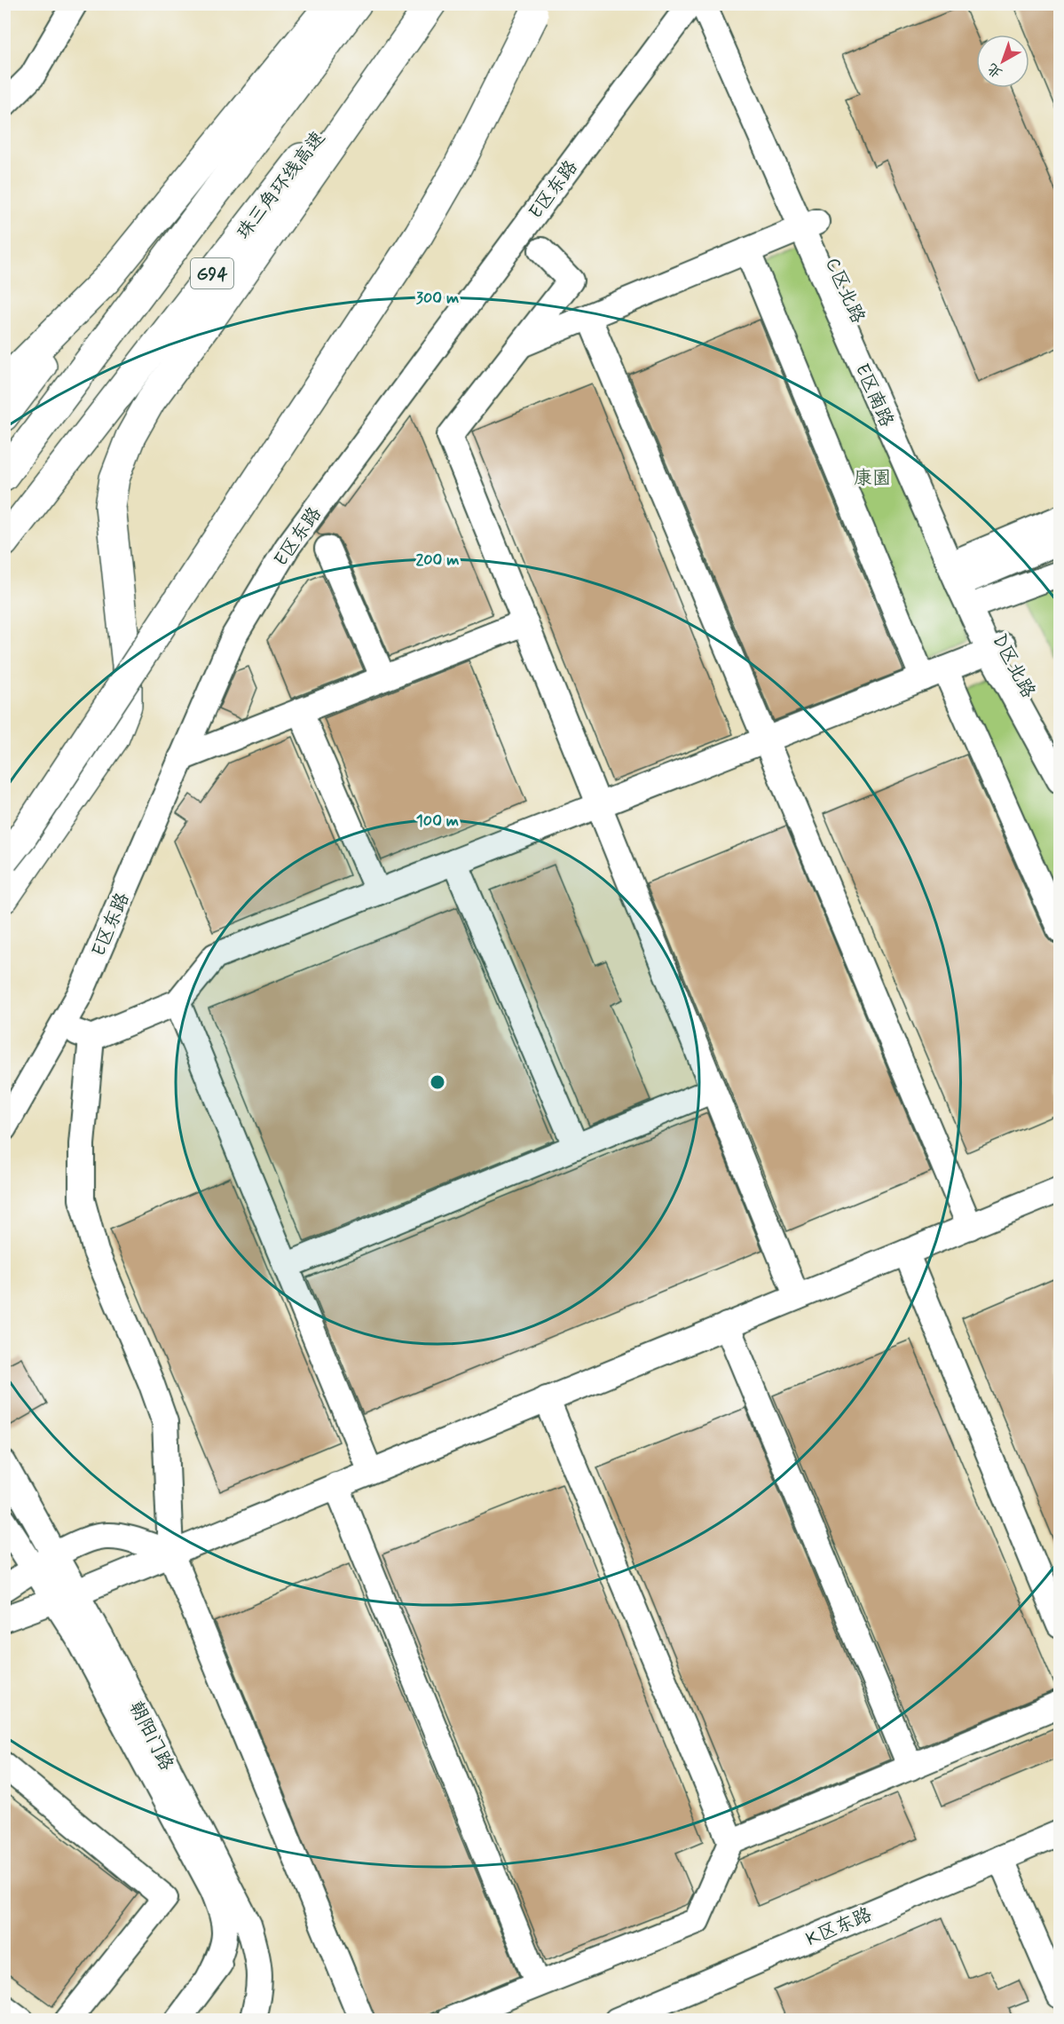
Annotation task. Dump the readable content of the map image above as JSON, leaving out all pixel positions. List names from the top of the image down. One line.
{"streets":{"highway":["珠三角环线高速","G94"],"street":["E区东路","C区北路","D区北路","朝阳门路","K区东路"]},"crossings":[["C区北路","D区北路"]],"parks":["康園"],"north":"bottom left","rings":["300 m","200 m","100 m"]}
